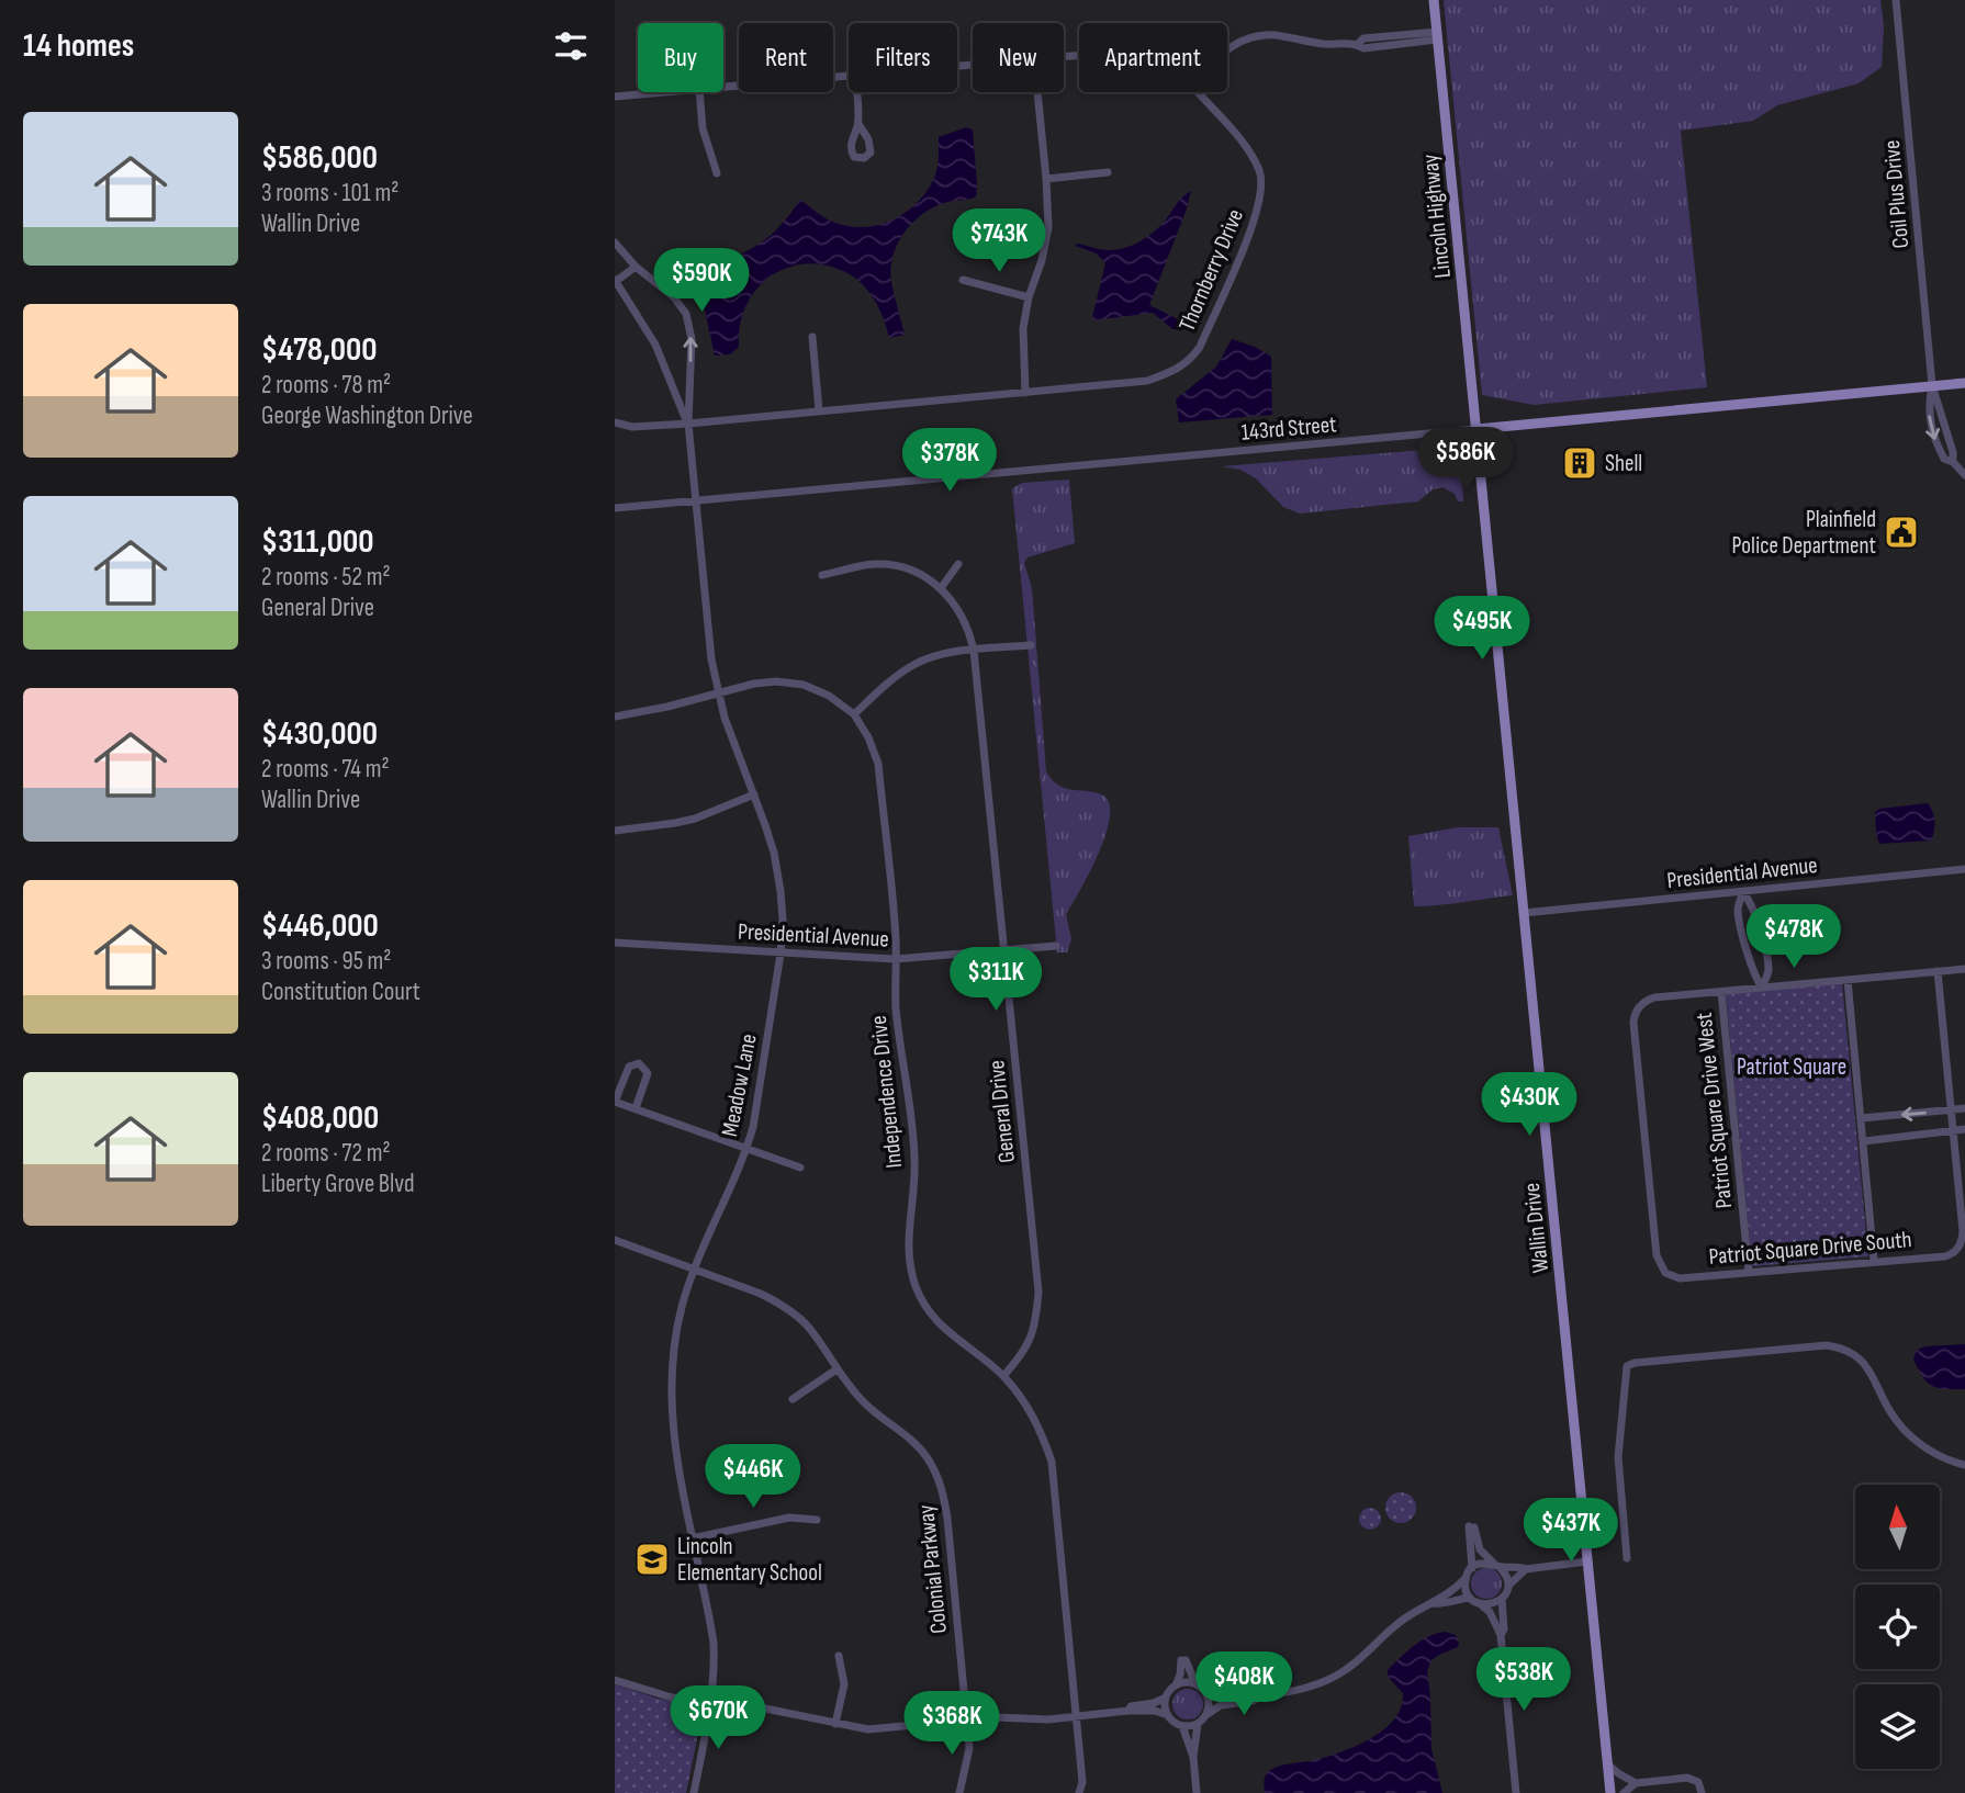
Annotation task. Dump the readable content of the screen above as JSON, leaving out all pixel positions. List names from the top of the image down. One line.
{"streets":{"main road":["Lincoln Highway","143rd Street","Wallin Drive"],"street":["Coil Plus Drive","Thornberry Drive","Presidential Avenue","Meadow Lane","Independence Drive","Patriot Square Drive West","General Drive","Patriot Square Drive South","Colonial Parkway"]},"crossings":[["Coil Plus Drive","143rd Street"],["Lincoln Highway","143rd Street"],["Lincoln Highway","Wallin Drive"],["Thornberry Drive","Meadow Lane"],["143rd Street","Meadow Lane"],["143rd Street","Wallin Drive"],["Presidential Avenue","Meadow Lane"],["Presidential Avenue","Independence Drive"],["Presidential Avenue","General Drive"],["Presidential Avenue","Wallin Drive"],["Meadow Lane","Independence Drive"],["Meadow Lane","Colonial Parkway"],["Independence Drive","General Drive"],["Patriot Square Drive West","Patriot Square Drive South"]],"parks":["Patriot Square"],"places":{"building":["Shell"],"public building":["Plainfield Police Department"],"school or university":["Lincoln Elementary School"]},"north":"top","page":{"heading":"14 homes","chip":["Buy","Rent","Filters","New","Apartment"],"list":[{"name":"$586,000","note":"3 rooms · 101 m² · Wallin Drive"},{"name":"$478,000","note":"2 rooms · 78 m² · George Washington Drive"},{"name":"$311,000","note":"2 rooms · 52 m² · General Drive"},{"name":"$430,000","note":"2 rooms · 74 m² · Wallin Drive"},{"name":"$446,000","note":"3 rooms · 95 m² · Constitution Court"},{"name":"$408,000","note":"2 rooms · 72 m² · Liberty Grove Blvd"}],"price":["$743K","$590K","$586K","$378K","$495K","$478K","$311K","$430K","$446K","$437K","$538K","$408K","$670K","$368K"]}}
